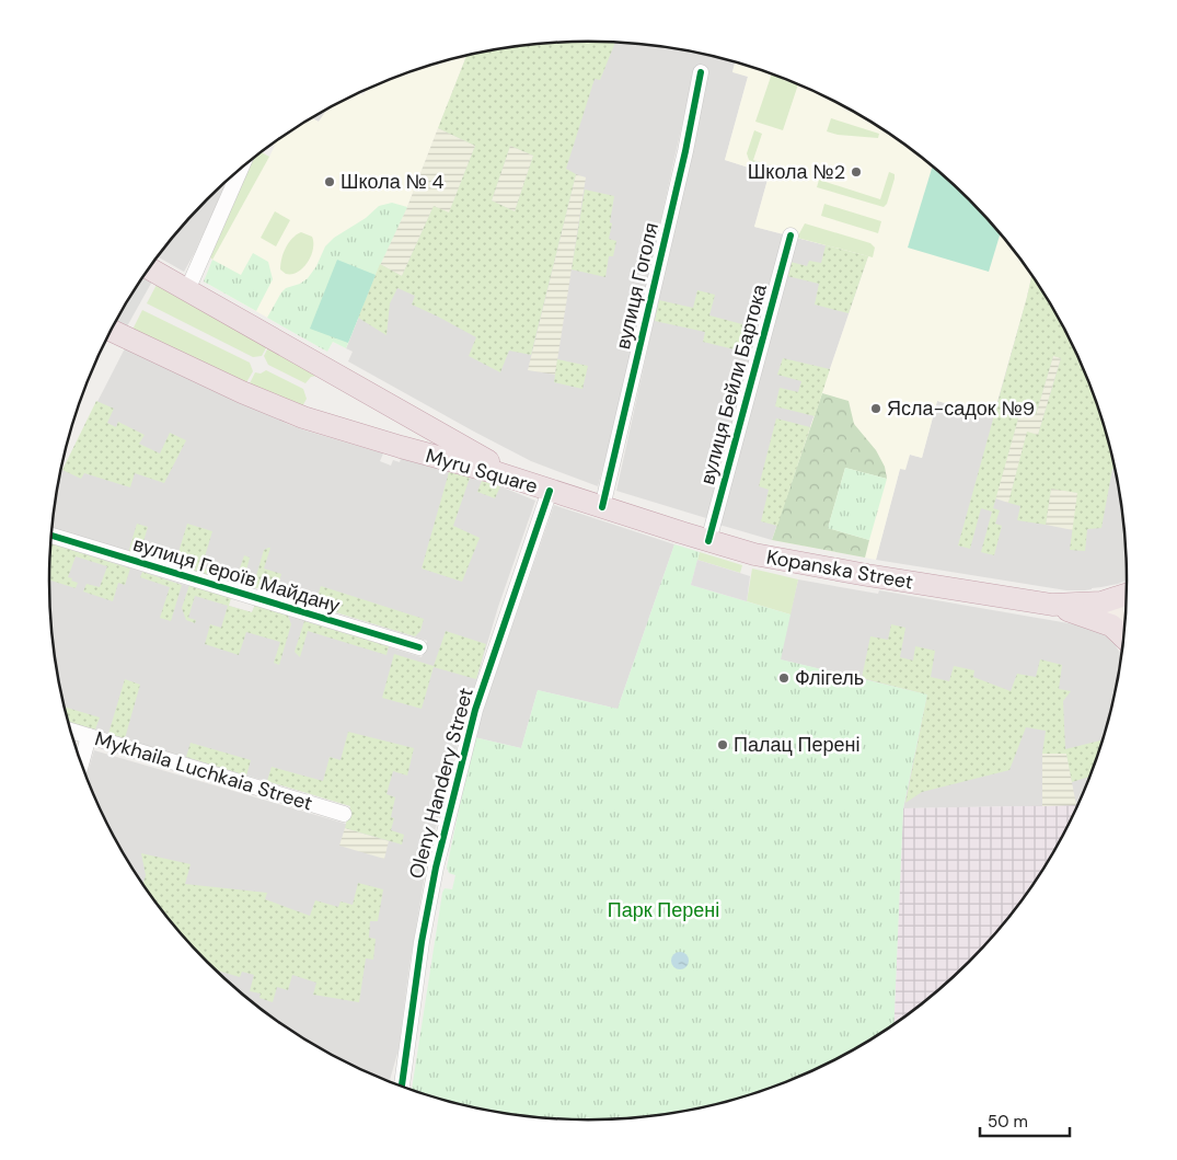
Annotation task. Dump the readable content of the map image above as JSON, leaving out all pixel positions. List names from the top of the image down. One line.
{"streets":{"highway":["Myru Square","Kopanska Street"],"street":["вулиця Гоголя","вулиця Бейли Бартока","вулиця Героїв Майдану","Mykhaila Luchkaia Street","Oleny Handery Street"]},"crossings":[["вулиця Гоголя","Kopanska Street"],["вулиця Бейли Бартока","Kopanska Street"],["Myru Square","Kopanska Street"],["Myru Square","Oleny Handery Street"],["Kopanska Street","Oleny Handery Street"]],"parks":["Парк Перені"],"places":["Школа №2","Школа № 4","Ясла-садок №9","Флігель","Палац Перені"],"scale_bar":"50 m"}
